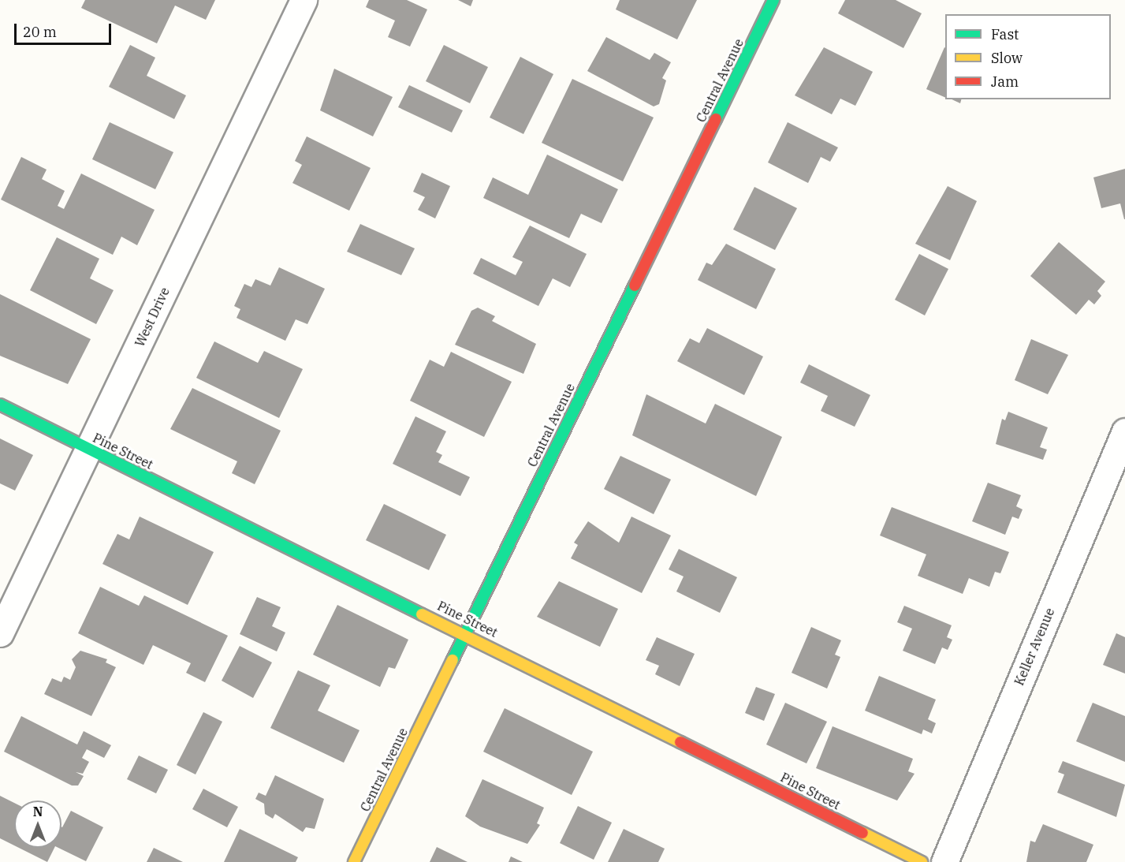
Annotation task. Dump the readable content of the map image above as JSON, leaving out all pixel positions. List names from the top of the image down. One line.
{"streets":{"street":["Central Avenue","West Drive","Pine Street","Keller Avenue"]},"crossings":[["Central Avenue","Pine Street"],["West Drive","Pine Street"]],"legend":["Fast","Slow","Jam"],"scale_bar":"20 m","north":"top"}
